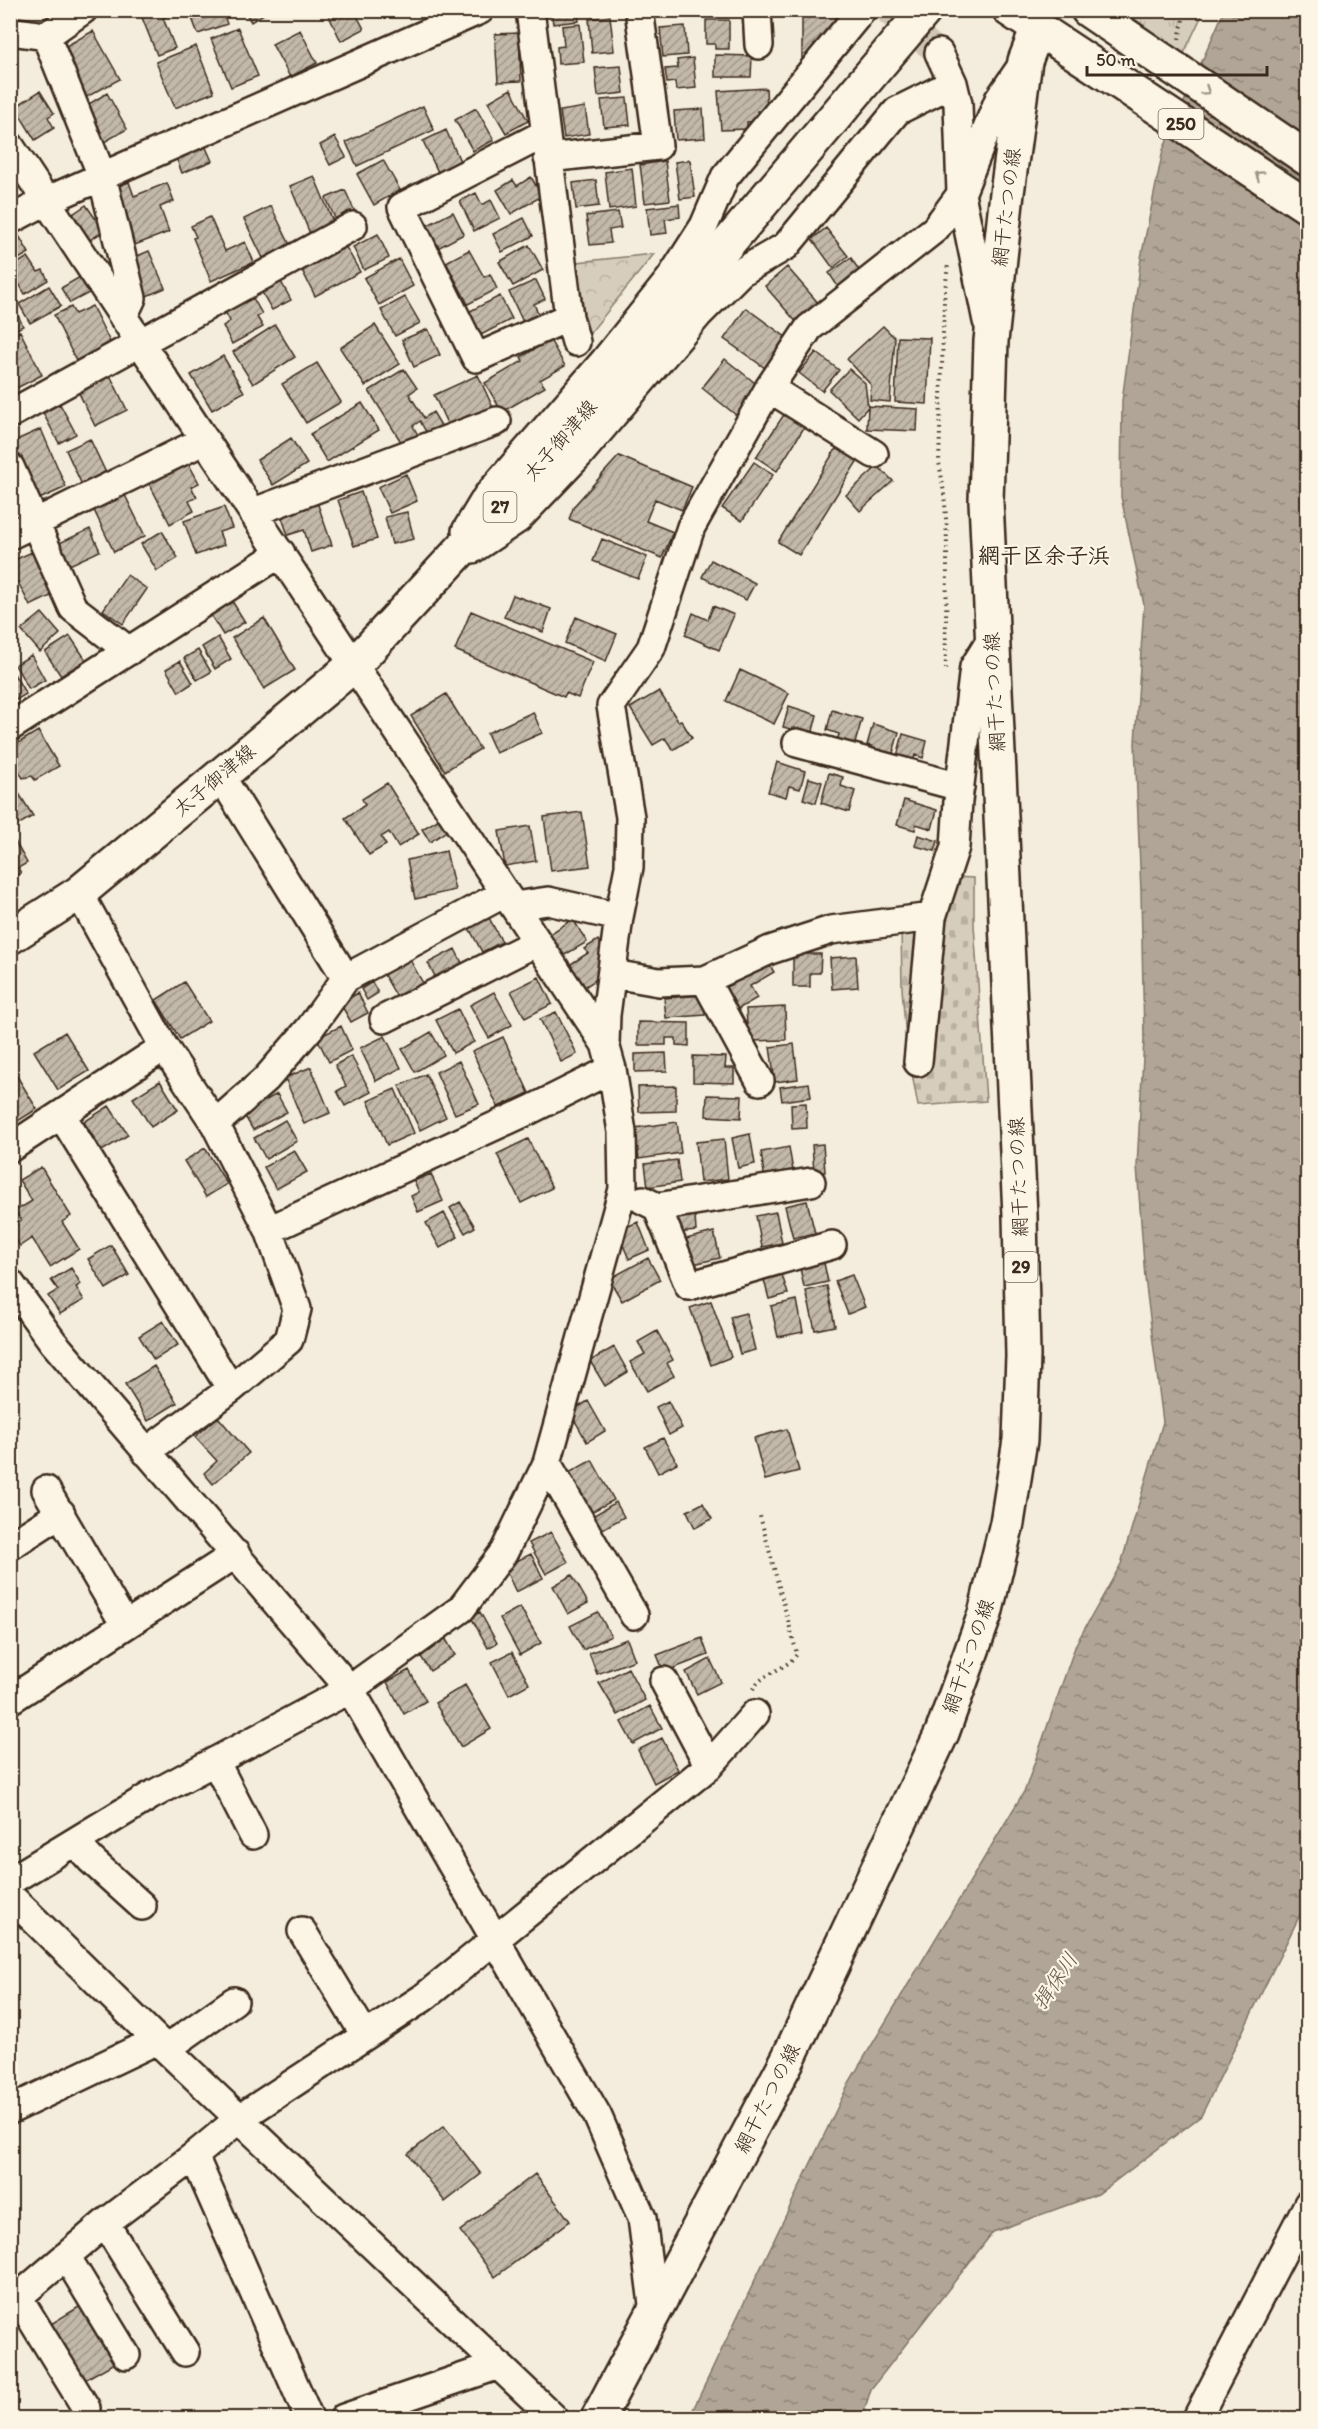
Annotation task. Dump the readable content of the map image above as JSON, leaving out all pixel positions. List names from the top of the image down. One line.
{"streets":{"main road":["250","網干たつの線","太子御津線","27","29"]},"crossings":[["250","網干たつの線"]],"districts":["網干区余子浜"],"water":["揖保川"],"scale_bar":"50 m"}
